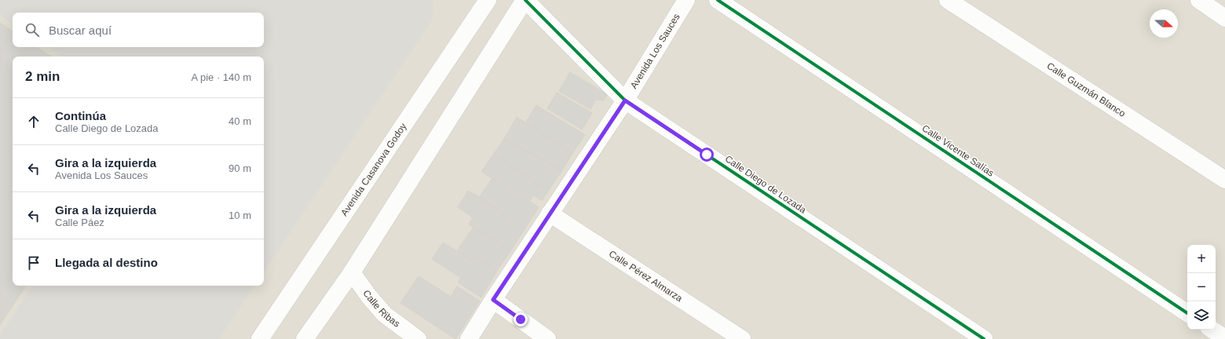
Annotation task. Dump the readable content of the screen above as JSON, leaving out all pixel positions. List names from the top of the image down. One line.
{"streets":{"street":["Avenida Los Sauces","Calle Guzmán Blanco","Calle Vicente Salías","Avenida Casanova Godoy","Calle Diego de Lozada","Calle Pérez Almarza","Calle Ribas"]},"crossings":[["Avenida Los Sauces","Calle Diego de Lozada"],["Avenida Los Sauces","Calle Pérez Almarza"]],"north":"right","page":{"search":"Buscar aquí","heading":["2 min","A pie · 140 m"],"list":[["Continúa","Calle Diego de Lozada","40 m"],["Gira a la izquierda","Avenida Los Sauces","90 m"],["Gira a la izquierda","Calle Páez","10 m"],"Llegada al destino"],"map_buttons":["+","−"]}}
